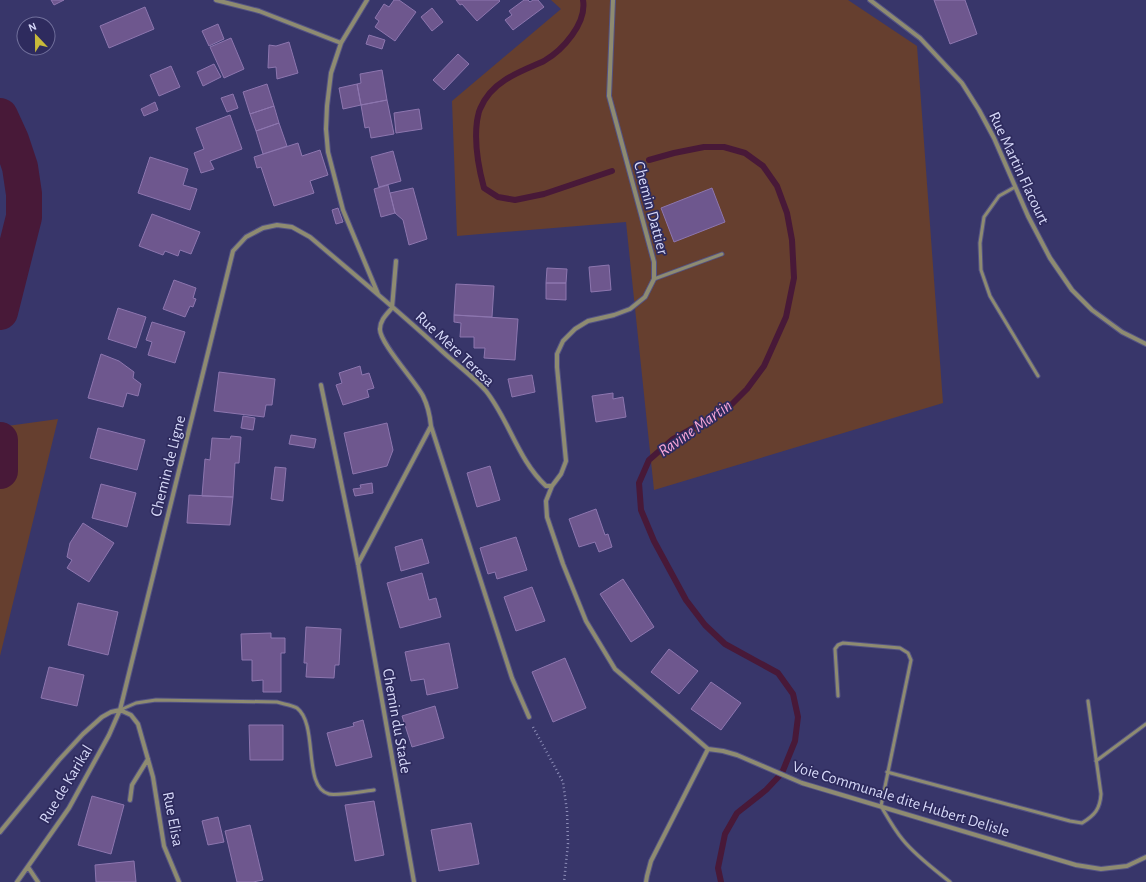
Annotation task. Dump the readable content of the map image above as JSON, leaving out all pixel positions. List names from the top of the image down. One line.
{"streets":{"street":["Rue Martin Flacourt","Chemin Dattier","Rue Mère Teresa","Chemin de Ligne","Chemin du Stade","Rue de Karikal","Voie Communale dite Hubert Delisle","Rue Elisa"]},"crossings":[["Chemin Dattier","Rue Mère Teresa"],["Rue Mère Teresa","Chemin de Ligne"],["Chemin de Ligne","Rue de Karikal"],["Chemin de Ligne","Rue Elisa"],["Rue de Karikal","Rue Elisa"]],"water":["Ravine Martin"],"north":"top"}
